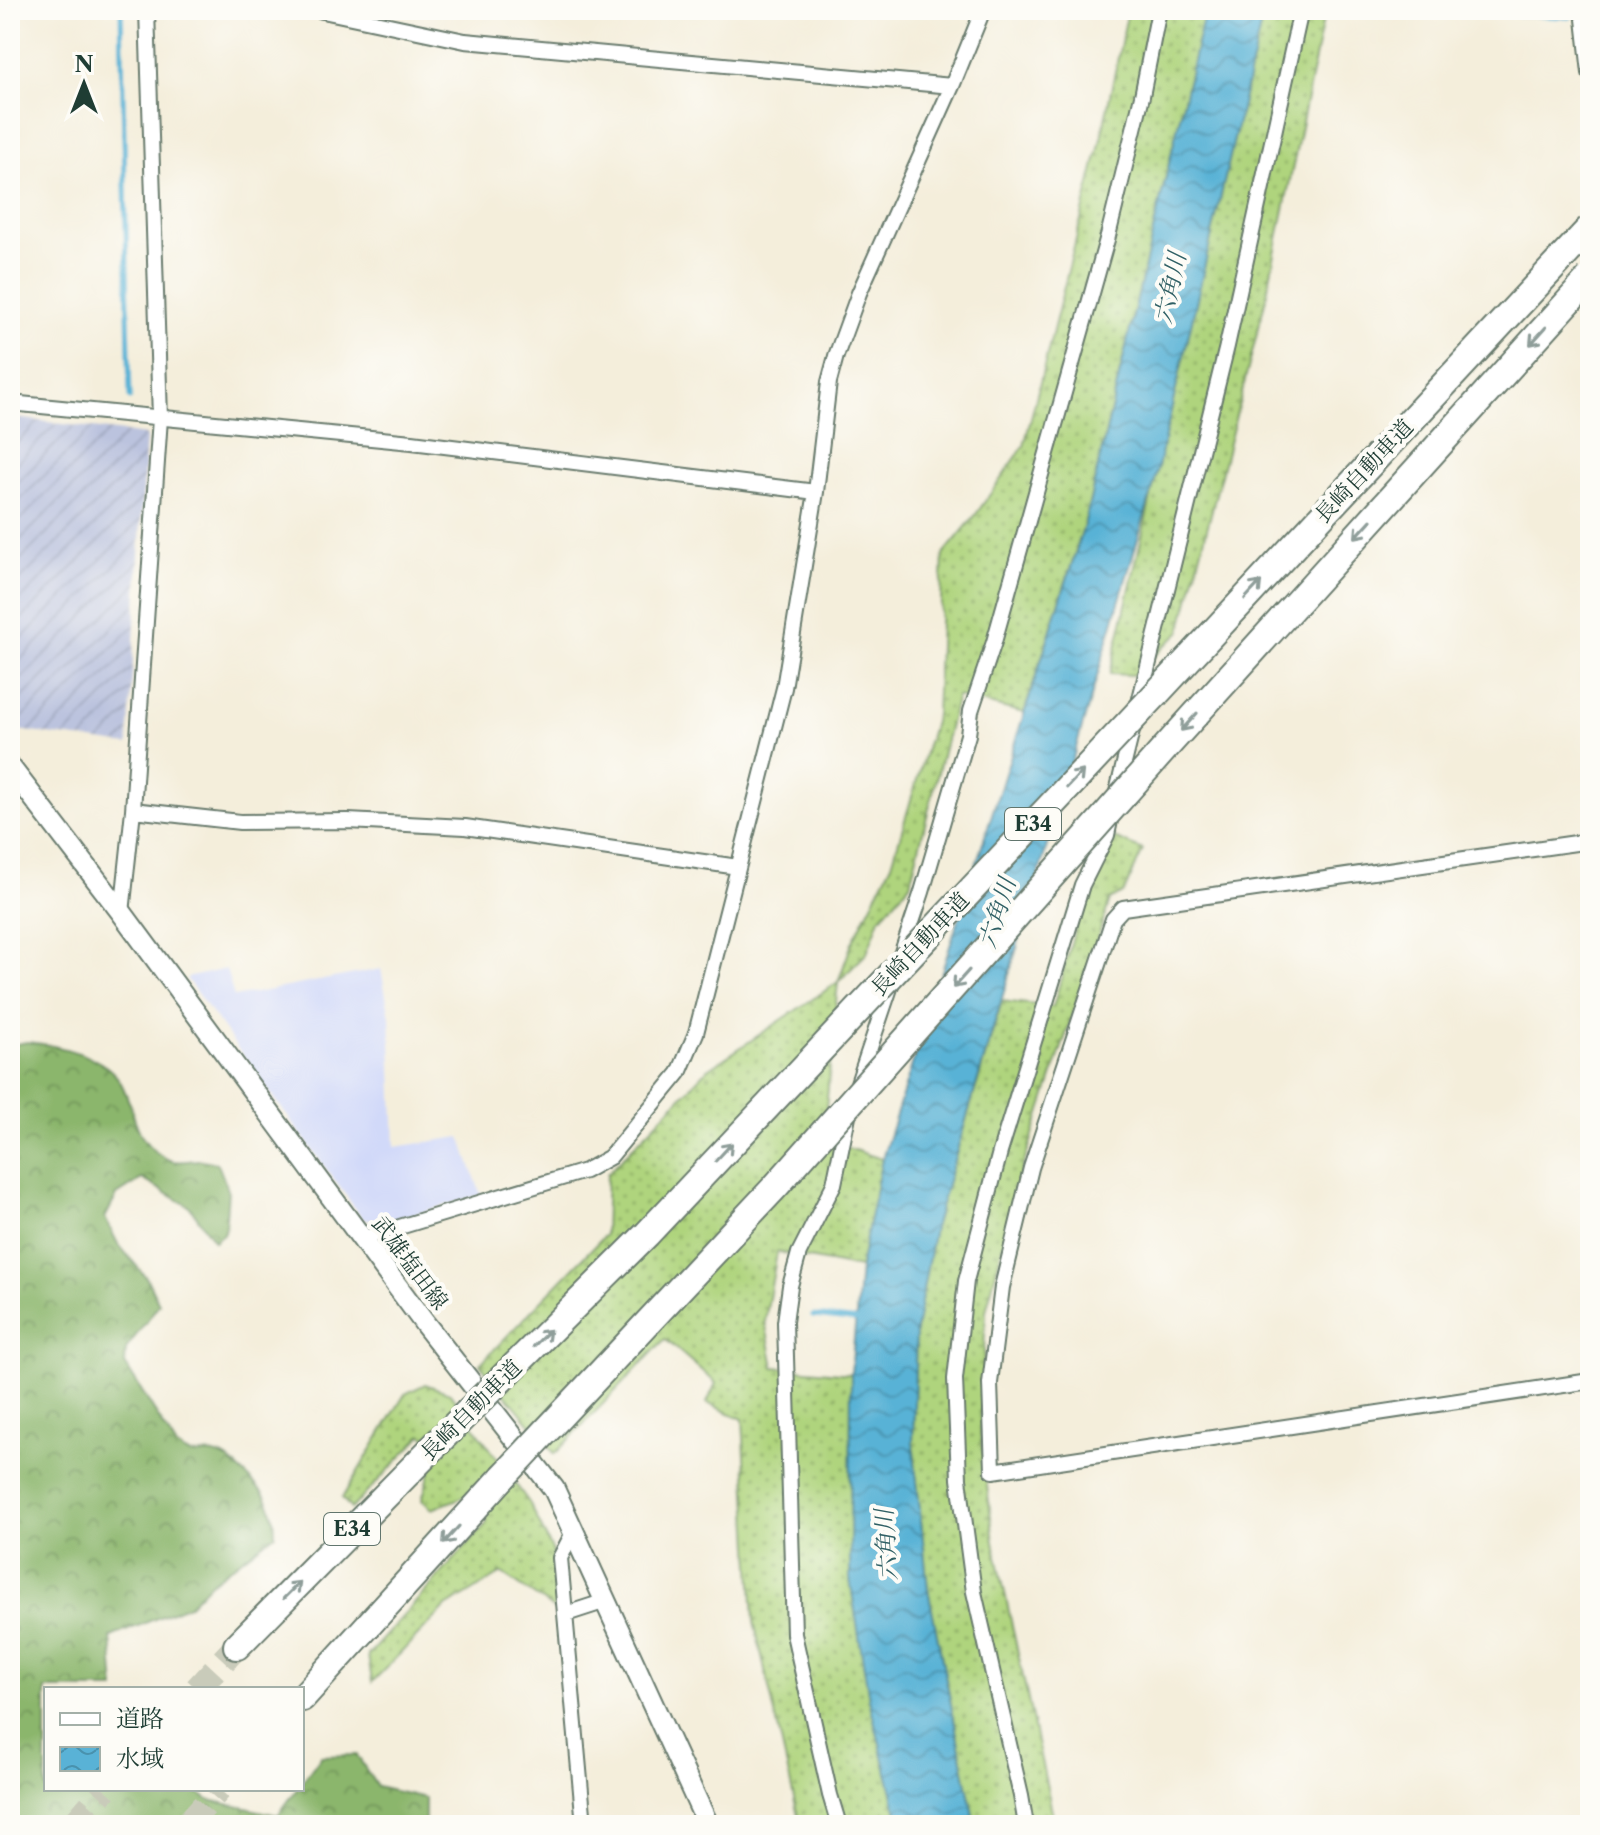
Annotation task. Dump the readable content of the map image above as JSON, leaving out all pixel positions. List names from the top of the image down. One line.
{"streets":{"highway":["長崎自動車道","E34"],"main road":["武雄塩田線"]},"water":["六角川"],"legend":["道路","水域"],"north":"top"}
